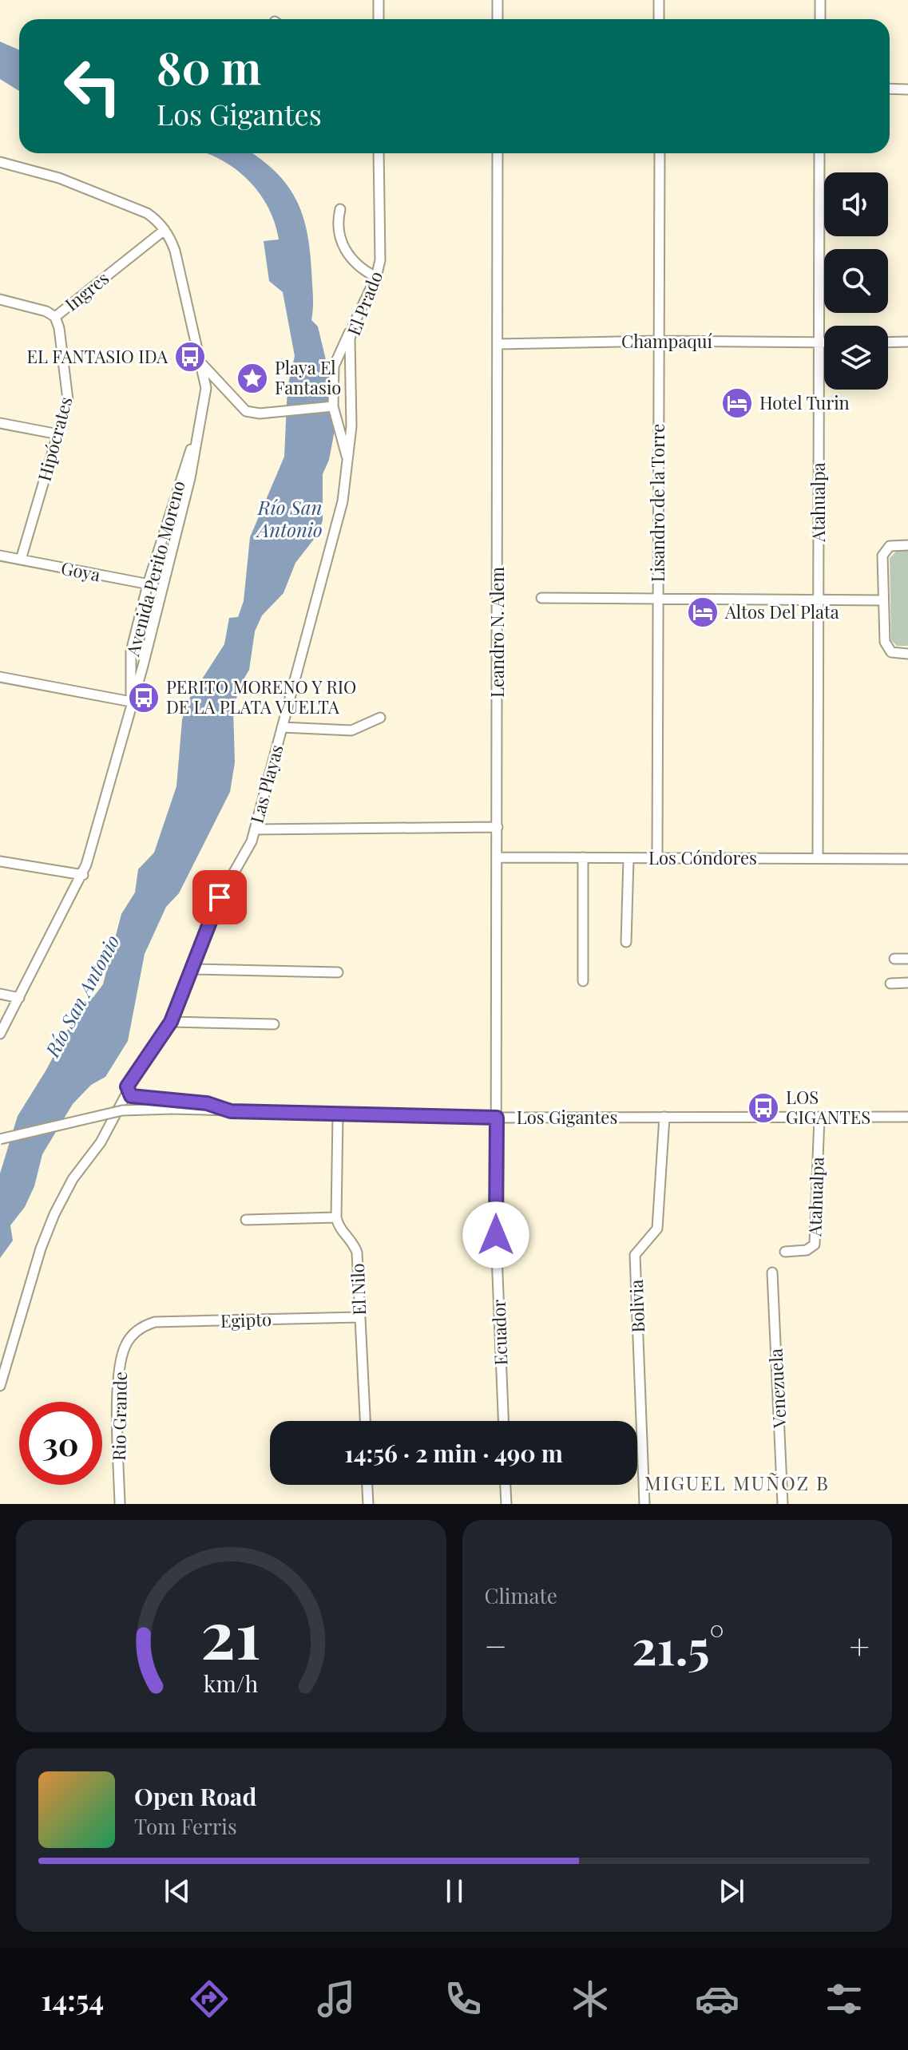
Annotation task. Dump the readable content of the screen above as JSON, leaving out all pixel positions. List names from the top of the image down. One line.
{"streets":{"street":["Ingres","El Prado","Champaquí","Hipócrates","Atahualpa","Lisandro de la Torre","Avenida Perito Moreno","Goya","Leandro N. Alem","Las Playas","Los Cóndores","Los Gigantes","El Nilo","Bolivia","Egipto","Ecuador","Venezuela","Rio Grande"]},"crossings":[["Ingres","Hipócrates"],["Ingres","Avenida Perito Moreno"],["El Prado","Las Playas"],["Champaquí","Atahualpa"],["Champaquí","Lisandro de la Torre"],["Champaquí","Leandro N. Alem"],["Hipócrates","Goya"],["Atahualpa","Los Cóndores"],["Atahualpa","Los Gigantes"],["Lisandro de la Torre","Los Cóndores"],["Avenida Perito Moreno","Goya"],["Leandro N. Alem","Los Cóndores"],["Leandro N. Alem","Los Gigantes"],["Leandro N. Alem","Ecuador"],["Los Gigantes","Bolivia"],["Los Gigantes","Ecuador"],["El Nilo","Egipto"],["Egipto","Rio Grande"]],"districts":["MIGUEL MUÑOZ B"],"water":["Río San Antonio"],"places":{"bus stop":["EL FANTASIO IDA","PERITO MORENO Y RIO DE LA PLATA VUELTA","LOS GIGANTES"],"place":["Playa El Fantasio"],"hotel":["Hotel Turin","Altos Del Plata"]},"page":{"turn":["80 m","Los Gigantes"],"limit":"30","trip":"14:56 · 2 min · 490 m","tile":"Climate","heat":["−","21.5°","+"],"song":["Open Road","Tom Ferris"],"tabs":"14:54","gauge":["21","km/h"]}}
